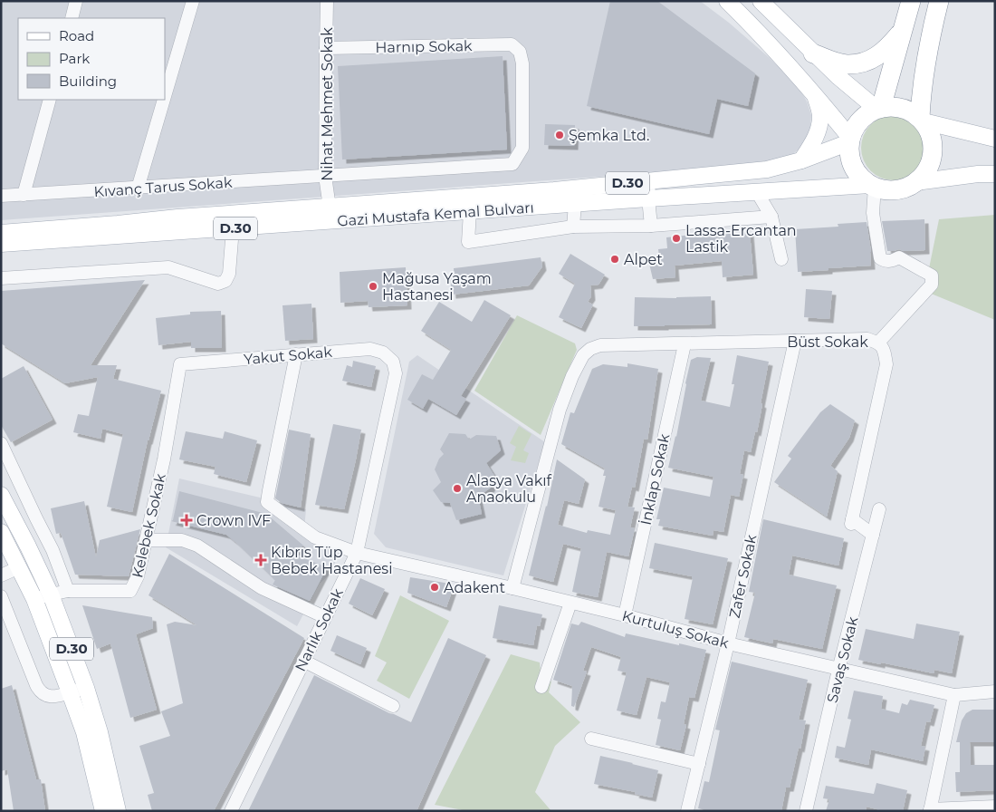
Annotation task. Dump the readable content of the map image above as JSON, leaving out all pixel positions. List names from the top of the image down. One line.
{"streets":{"highway":["D.30"],"main road":["Gazi Mustafa Kemal Bulvarı"],"street":["Harnıp Sokak","Nihat Mehmet Sokak","Kıvanç Tarus Sokak","Büst Sokak","Yakut Sokak","İnklap Sokak","Kelebek Sokak","Zafer Sokak","Kurtuluş Sokak","Narlık Sokak","Savaş Sokak"]},"crossings":[["Harnıp Sokak","Nihat Mehmet Sokak"],["Harnıp Sokak","Kıvanç Tarus Sokak"],["Nihat Mehmet Sokak","Kıvanç Tarus Sokak"],["Nihat Mehmet Sokak","Gazi Mustafa Kemal Bulvarı"],["D.30","Gazi Mustafa Kemal Bulvarı"],["D.30","Kelebek Sokak"],["Büst Sokak","İnklap Sokak"],["Büst Sokak","Zafer Sokak"],["Büst Sokak","Kurtuluş Sokak"],["Büst Sokak","Savaş Sokak"],["Yakut Sokak","Kelebek Sokak"],["Yakut Sokak","Kurtuluş Sokak"],["Yakut Sokak","Narlık Sokak"],["İnklap Sokak","Kurtuluş Sokak"],["Zafer Sokak","Kurtuluş Sokak"],["Kurtuluş Sokak","Narlık Sokak"],["Kurtuluş Sokak","Savaş Sokak"]],"places":{"other":["Şemka Ltd.","Lassa-Ercantan Lastik","Alpet","Mağusa Yaşam Hastanesi","Alasya Vakıf Anaokulu","Adakent"],"health":["Crown IVF","Kıbrıs Tüp Bebek Hastanesi"]},"legend":["Road","Park","Building"]}
